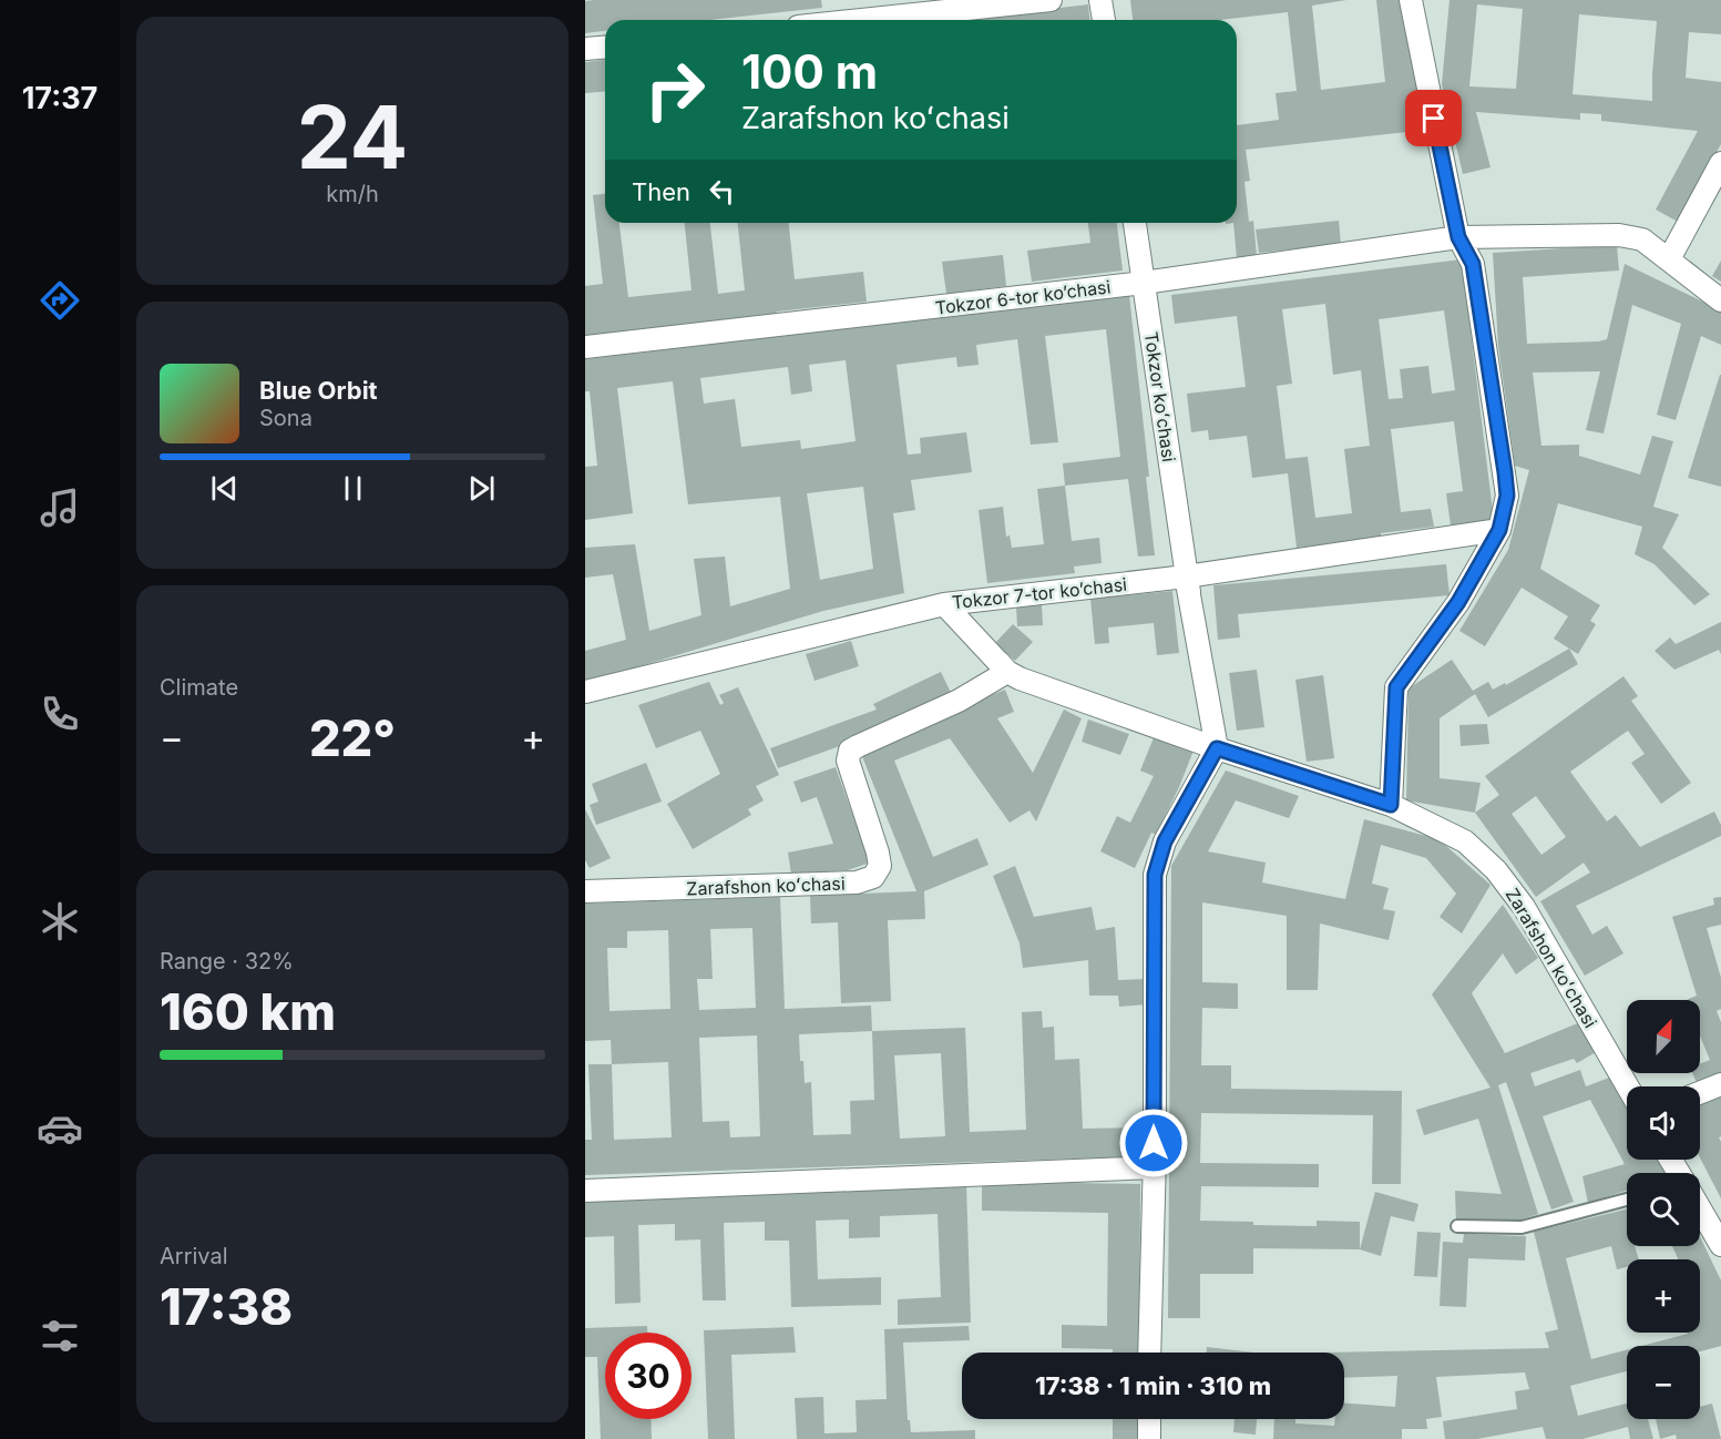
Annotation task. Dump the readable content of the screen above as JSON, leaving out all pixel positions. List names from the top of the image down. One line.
{"streets":{"street":["Tokzor 6-tor koʼchasi","Tokzor koʻchasi","Tokzor 7-tor koʼchasi","Zarafshon koʻchasi"]},"crossings":[["Tokzor 6-tor koʼchasi","Tokzor koʻchasi"],["Tokzor koʻchasi","Tokzor 7-tor koʼchasi"]],"north":"top right","page":{"tabs":"17:37","tile":[["24","km/h"],"Climate",["Range · 32%","160 km"],["Arrival","17:38"]],"turn":["100 m","Zarafshon koʻchasi"],"then":"Then","song":["Blue Orbit","Sona"],"heat":["−","22°","+"],"map_buttons":["+","−"],"limit":"30","trip":"17:38 · 1 min · 310 m"}}
